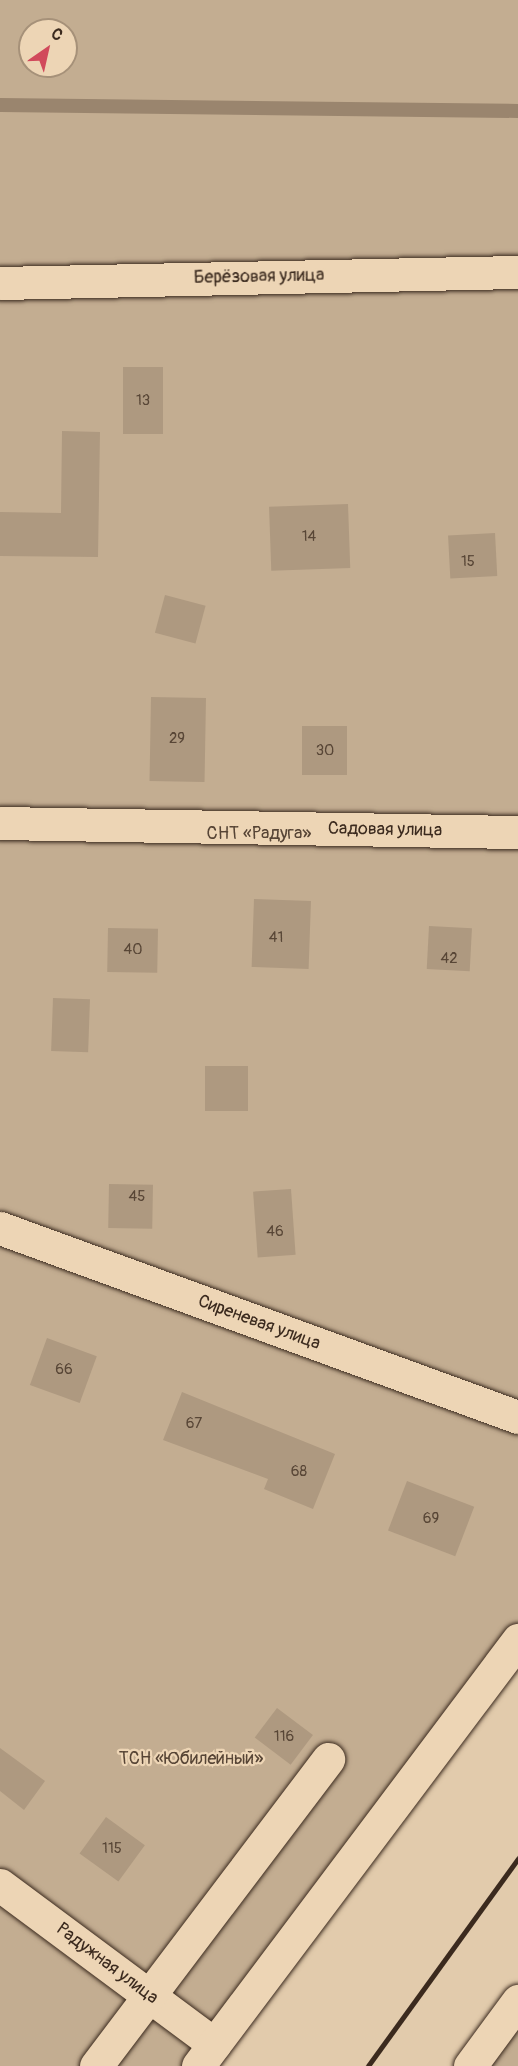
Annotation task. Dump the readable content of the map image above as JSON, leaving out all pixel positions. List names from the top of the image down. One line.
{"streets":{"street":["Берёзовая улица","Садовая улица","Сиреневая улица","Радужная улица"]},"parks":["СНТ «Радуга»","ТСН «Юбилейный»"],"house_numbers":["13","14","15","29","30","41","40","42","45","46","66","67","68","69","116","115"],"north":"top right"}
